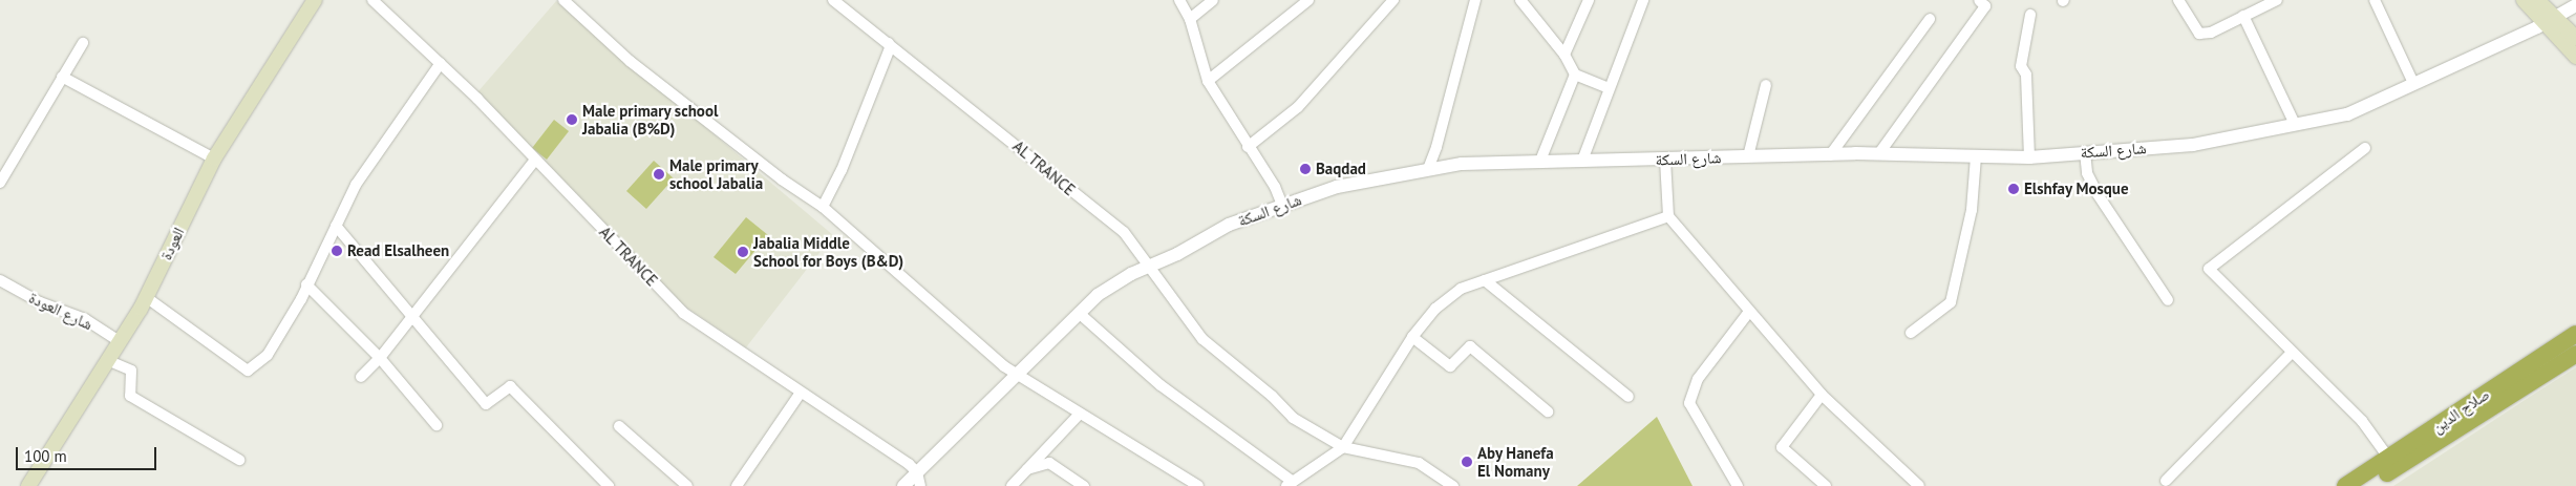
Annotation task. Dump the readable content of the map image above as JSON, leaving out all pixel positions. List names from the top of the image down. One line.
{"streets":{"highway":["صلاح الدين"],"main road":["العودة"],"street":["شارع السكة","AL TRANCE","شارع العودة"]},"crossings":[["شارع السكة","AL TRANCE"],["العودة","شارع العودة"]],"places":["Male primary school Jabalia (B%D)","Baqdad","Male primary school Jabalia","Elshfay Mosque","Read Elsalheen","Jabalia Middle School for Boys (B&D)","Aby Hanefa El Nomany"],"scale_bar":"100 m"}
